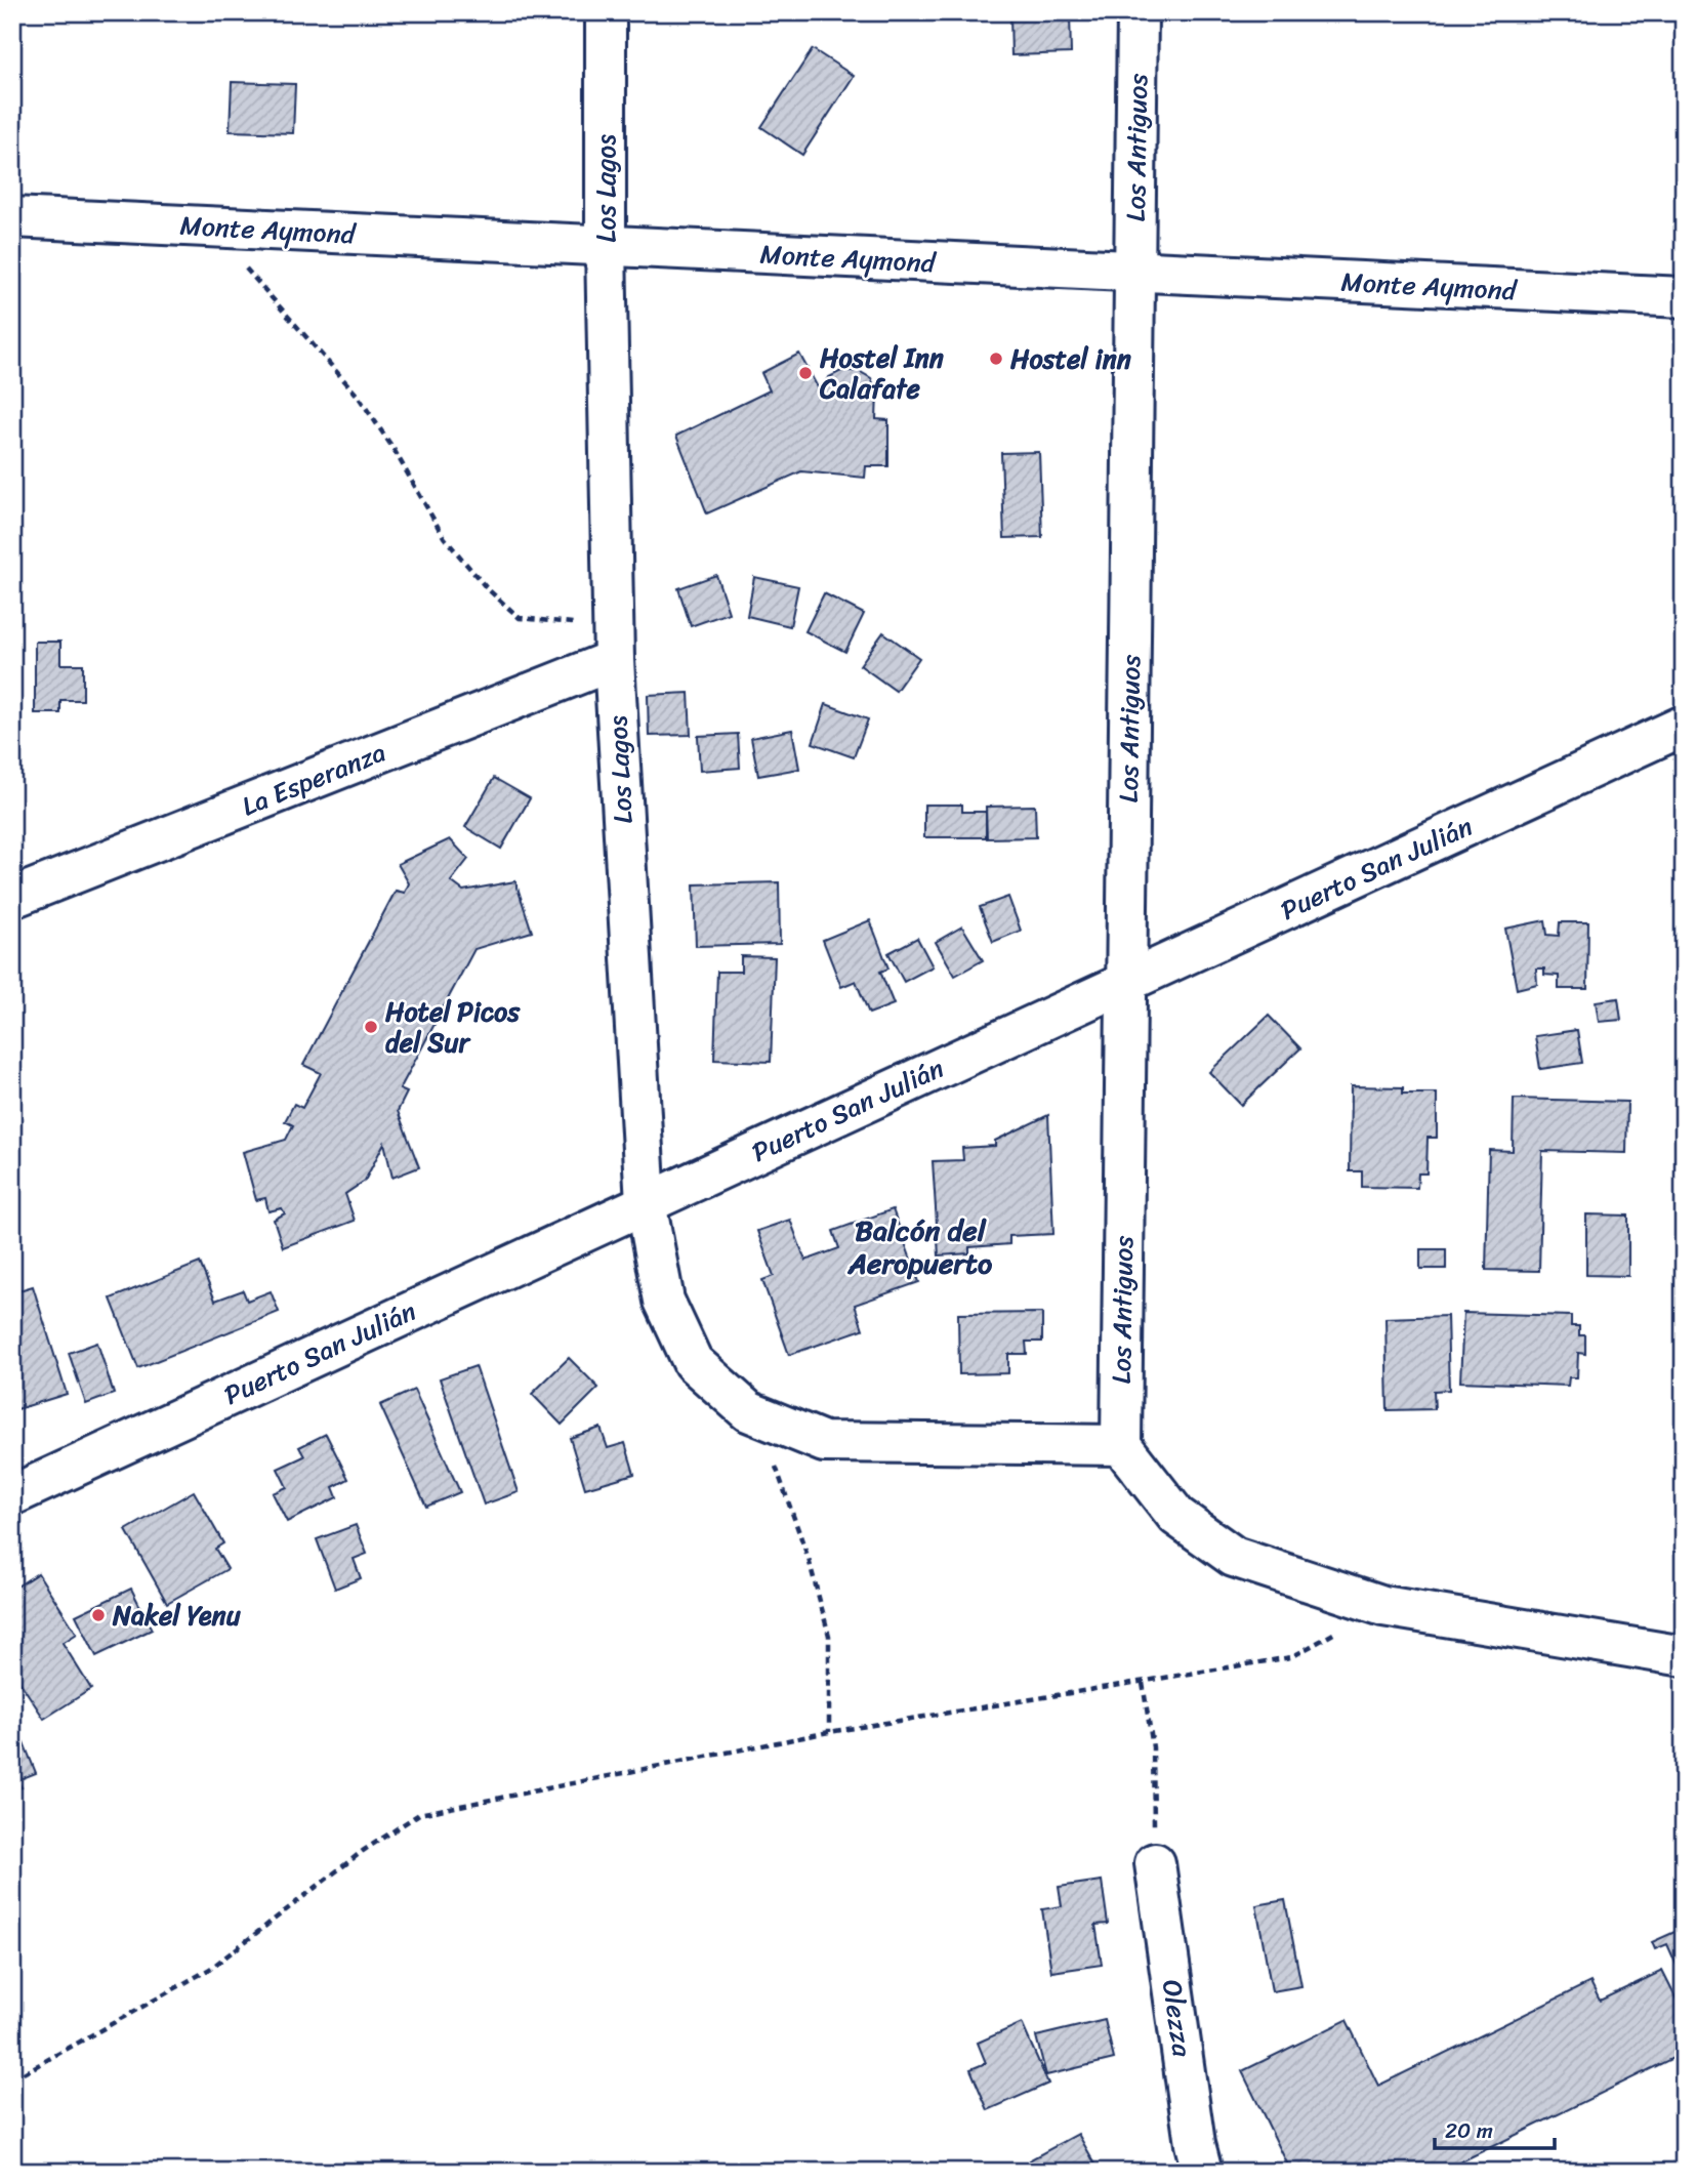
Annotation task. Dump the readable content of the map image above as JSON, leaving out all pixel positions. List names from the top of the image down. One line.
{"streets":{"street":["Los Antiguos","Los Lagos","Monte Aymond","La Esperanza","Puerto San Julián","Olezza"]},"crossings":[["Los Antiguos","Los Lagos"],["Los Antiguos","Monte Aymond"],["Los Antiguos","Puerto San Julián"],["Los Lagos","Monte Aymond"],["Los Lagos","La Esperanza"],["Los Lagos","Puerto San Julián"]],"districts":["Balcón del Aeropuerto"],"places":["Hostel inn","Hostel Inn Calafate","Hotel Picos del Sur","Nakel Yenu"],"scale_bar":"20 m"}
